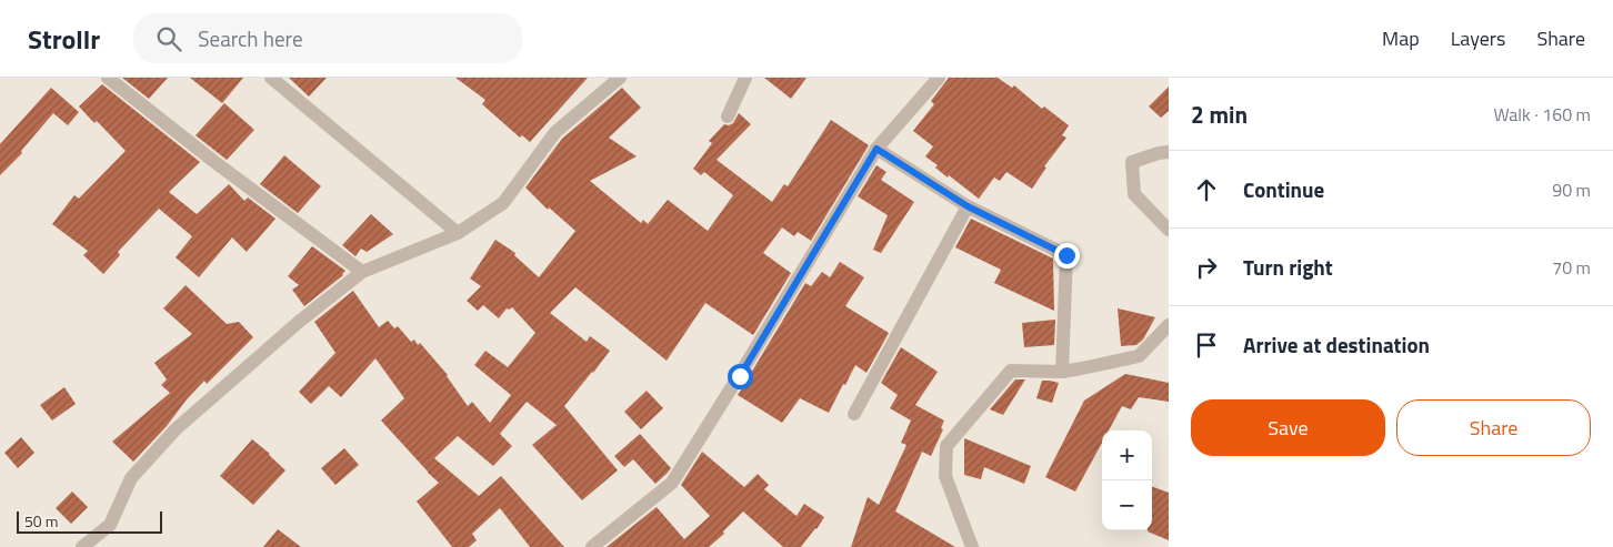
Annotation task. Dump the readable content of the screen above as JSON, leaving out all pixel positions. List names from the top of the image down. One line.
{"scale_bar":"50 m","page":{"header":"Strollr","search":"Search here","nav":["Map","Layers","Share"],"heading":["2 min","Walk · 160 m"],"list":[["Continue","90 m"],["Turn right","70 m"],"Arrive at destination"],"buttons":["Save","Share"],"map_buttons":["+","−"],"scale":"50 m"}}
